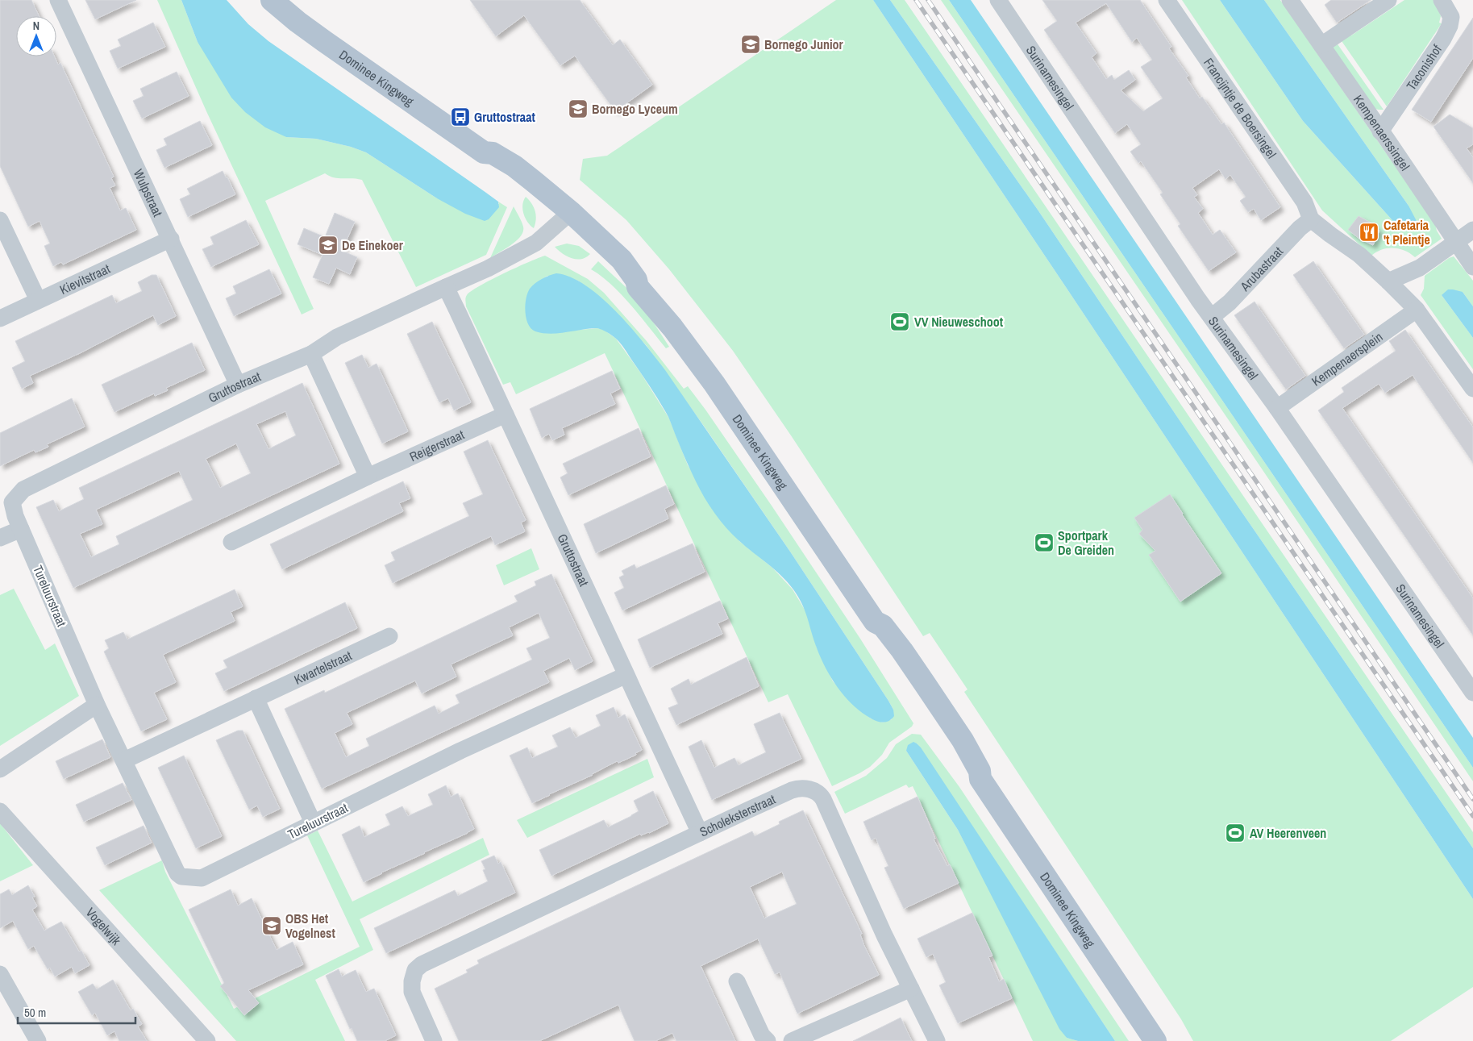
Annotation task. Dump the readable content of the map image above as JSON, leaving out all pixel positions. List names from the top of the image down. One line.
{"streets":{"main road":["Dominee Kingweg"],"street":["Taconishof","Surinamesingel","Francijntje de Boersingel","Kempenaerssingel","Wulpstraat","Arubastraat","Kievitstraat","Kempenaersplein","Gruttostraat","Reigerstraat","Tureluurstraat","Kwartelstraat","Scholeksterstraat","Vogelwijk"]},"crossings":[["Taconishof","Kempenaerssingel"],["Dominee Kingweg","Gruttostraat"],["Surinamesingel","Arubastraat"],["Surinamesingel","Kempenaersplein"],["Francijntje de Boersingel","Arubastraat"],["Wulpstraat","Kievitstraat"],["Wulpstraat","Gruttostraat"],["Gruttostraat","Reigerstraat"],["Gruttostraat","Tureluurstraat"],["Gruttostraat","Scholeksterstraat"],["Tureluurstraat","Kwartelstraat"]],"places":{"school or university":["Bornego Junior","Bornego Lyceum","De Einekoer","OBS Het Vogelnest"],"bus stop":["Gruttostraat"],"restaurant":["Cafetaria 't Pleintje"],"sports":["VV Nieuweschoot","Sportpark De Greiden","AV Heerenveen"]},"scale_bar":"50 m","north":"top"}
